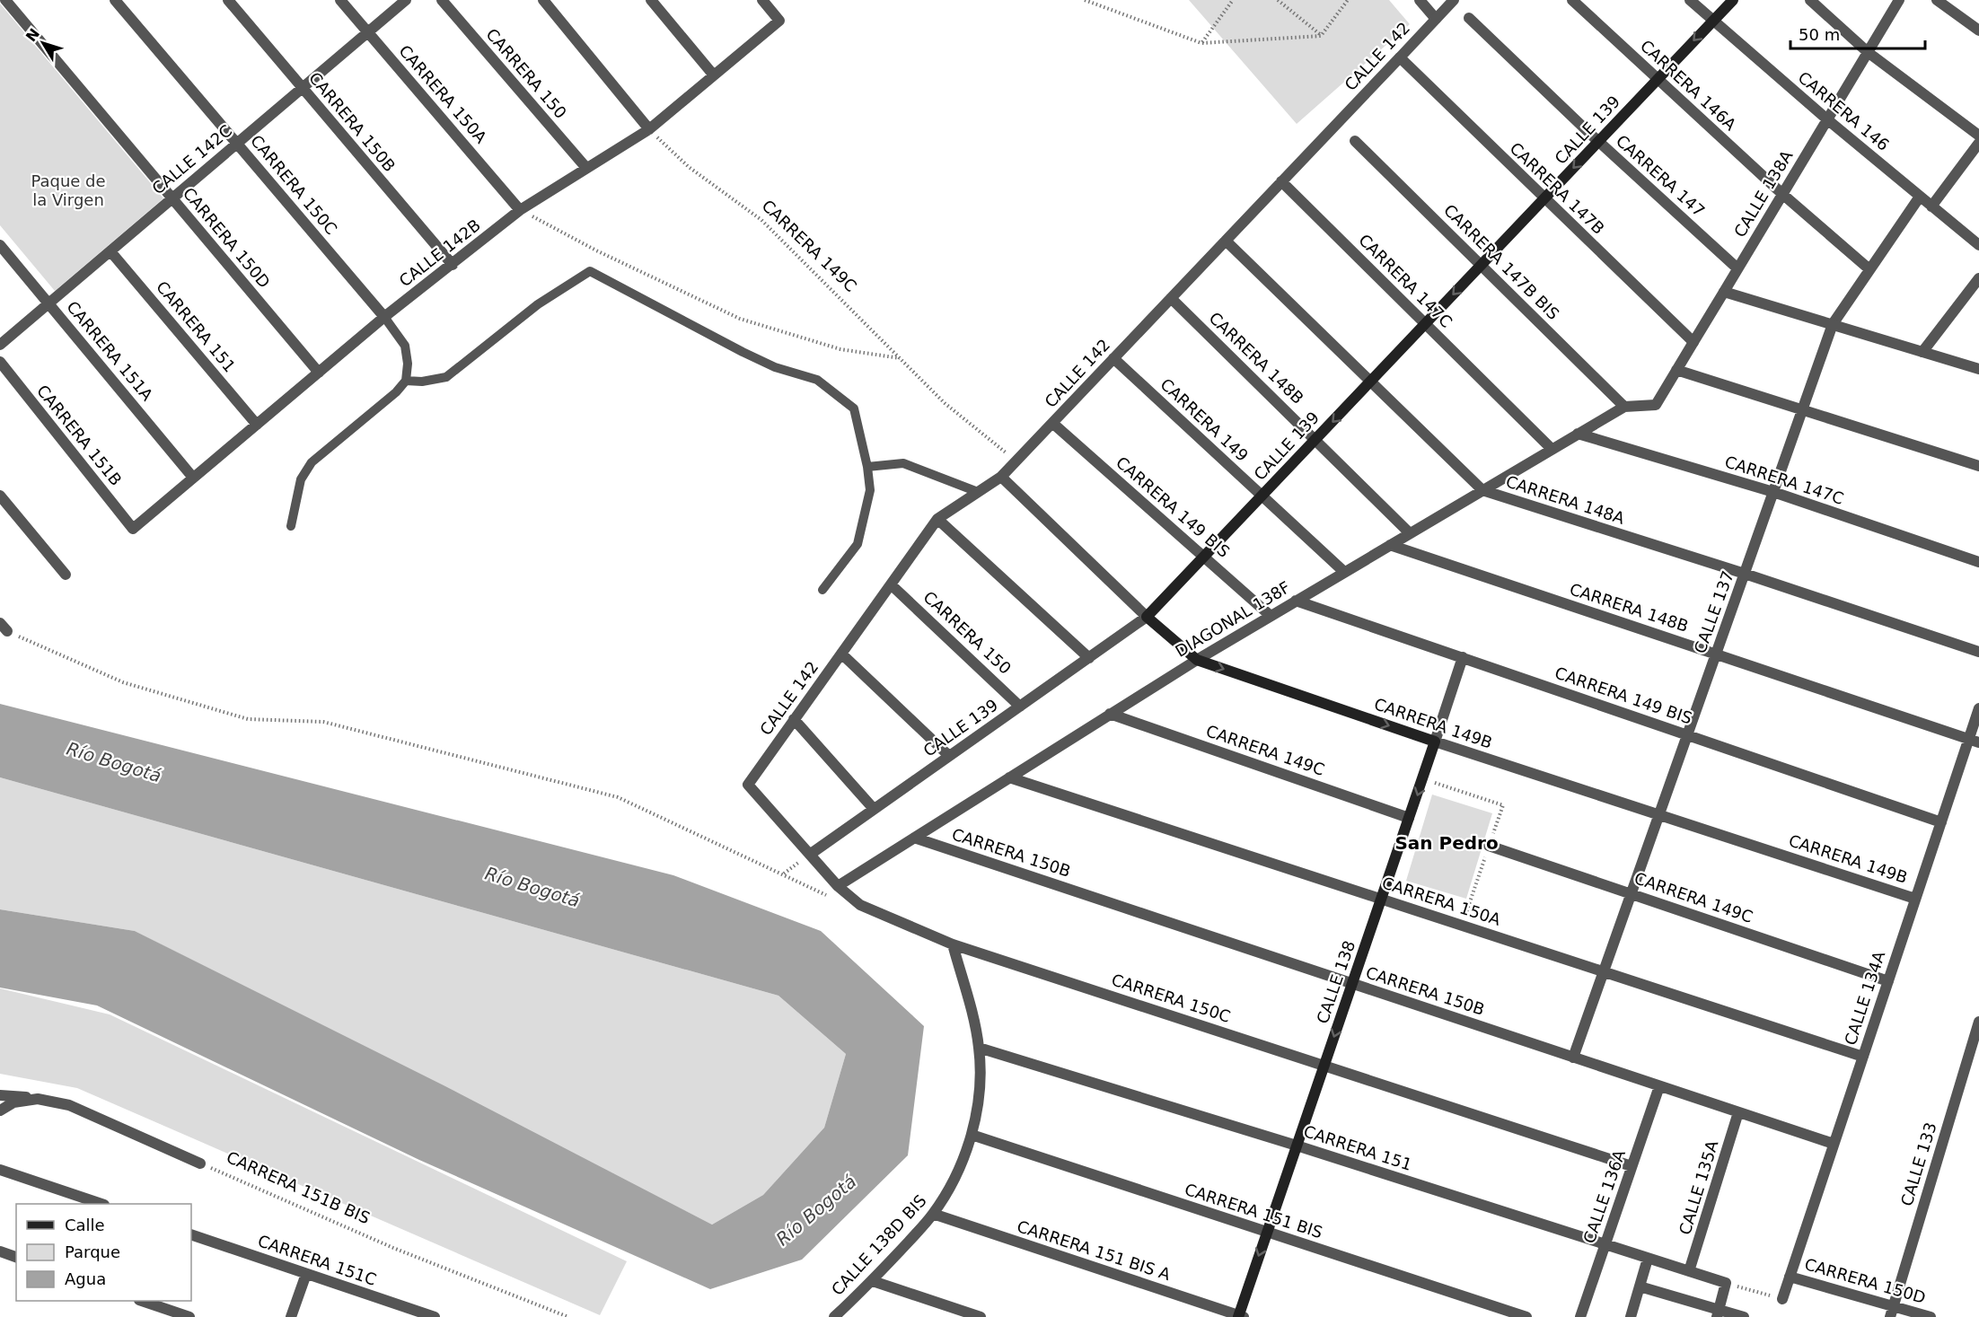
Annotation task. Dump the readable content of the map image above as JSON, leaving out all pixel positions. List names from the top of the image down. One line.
{"streets":{"main road":["CALLE 139","CARRERA 149B","CALLE 138"],"street":["CALLE 142","CARRERA 150","CARRERA 146A","CARRERA 150A","CARRERA 146","CARRERA 150B","CALLE 142C","CARRERA 147","CARRERA 150C","CARRERA 147B","CALLE 138A","CARRERA 150D","CARRERA 149C","CALLE 142B","CARRERA 147B BIS","CARRERA 147C","CARRERA 151","CARRERA 151A","CARRERA 148B","CARRERA 149","CARRERA 151B","CARRERA 148A","CARRERA 149 BIS","CALLE 137","DIAGONAL 138F","CALLE 134A","CALLE 133","CARRERA 151B BIS","CALLE 135A","CALLE 136A","CARRERA 151 BIS","CALLE 138D BIS","CARRERA 151 BIS A","CARRERA 151C"]},"crossings":[["CALLE 142","CARRERA 150"],["CALLE 142","CARRERA 150C"],["CALLE 142","CARRERA 147B"],["CALLE 142","CARRERA 149C"],["CALLE 142","CARRERA 147C"],["CALLE 142","CARRERA 148B"],["CALLE 142","CARRERA 149"],["CALLE 142","CARRERA 148A"],["CALLE 142","CARRERA 149 BIS"],["CALLE 142","CARRERA 149B"],["CARRERA 150","CALLE 139"],["CARRERA 150","CALLE 142B"],["CARRERA 146A","CALLE 139"],["CARRERA 146A","CALLE 138A"],["CARRERA 146A","CALLE 137"],["CARRERA 150A","CALLE 142C"],["CARRERA 150A","CALLE 142B"],["CARRERA 150A","CALLE 137"],["CARRERA 150A","DIAGONAL 138F"],["CARRERA 150A","CALLE 138"],["CARRERA 150A","CALLE 134A"],["CARRERA 146","CALLE 139"],["CARRERA 146","CALLE 138A"],["CARRERA 146","CALLE 137"],["CARRERA 150B","CALLE 142C"],["CARRERA 150B","CALLE 142B"],["CARRERA 150B","CALLE 137"],["CARRERA 150B","DIAGONAL 138F"],["CARRERA 150B","CALLE 138"],["CARRERA 150B","CALLE 134A"],["CARRERA 150B","CALLE 135A"],["CARRERA 150B","CALLE 136A"],["CALLE 139","CARRERA 147"],["CALLE 139","CARRERA 150C"],["CALLE 139","CARRERA 147B"],["CALLE 139","CARRERA 147B BIS"],["CALLE 139","CARRERA 147C"],["CALLE 139","CARRERA 148B"],["CALLE 139","CARRERA 149"],["CALLE 139","CARRERA 148A"],["CALLE 139","CARRERA 149 BIS"],["CALLE 139","CARRERA 149B"],["CALLE 142C","CARRERA 150C"],["CALLE 142C","CARRERA 150D"],["CALLE 142C","CARRERA 151"],["CALLE 142C","CARRERA 151A"],["CARRERA 147","CALLE 138A"],["CARRERA 150C","CALLE 142B"],["CARRERA 150C","DIAGONAL 138F"],["CARRERA 150C","CALLE 138"],["CARRERA 150C","CALLE 136A"],["CARRERA 150C","CALLE 138D BIS"],["CARRERA 147B","CALLE 138A"],["CALLE 138A","DIAGONAL 138F"],["CARRERA 150D","CALLE 142B"],["CARRERA 150D","CALLE 134A"],["CARRERA 150D","CALLE 133"],["CARRERA 149C","CALLE 142B"],["CARRERA 149C","CALLE 137"],["CARRERA 149C","DIAGONAL 138F"],["CARRERA 149C","CALLE 138"],["CARRERA 149C","CALLE 134A"],["CALLE 142B","CARRERA 151"],["CALLE 142B","CARRERA 151A"],["CALLE 142B","CARRERA 151B"],["CARRERA 147B BIS","DIAGONAL 138F"],["CARRERA 147C","CALLE 137"],["CARRERA 147C","DIAGONAL 138F"],["CARRERA 151","CALLE 138"],["CARRERA 151","CALLE 135A"],["CARRERA 151","CALLE 136A"],["CARRERA 151","CALLE 138D BIS"],["CARRERA 148B","CALLE 137"],["CARRERA 148B","DIAGONAL 138F"],["CARRERA 148B","CALLE 134A"],["CARRERA 149","DIAGONAL 138F"],["CARRERA 148A","CALLE 137"],["CARRERA 148A","DIAGONAL 138F"],["CARRERA 149 BIS","CALLE 137"],["CARRERA 149 BIS","DIAGONAL 138F"],["CARRERA 149 BIS","CALLE 138"],["CARRERA 149 BIS","CALLE 134A"],["CALLE 137","CARRERA 149B"],["DIAGONAL 138F","CARRERA 149B"],["CARRERA 149B","CALLE 138"],["CARRERA 149B","CALLE 134A"],["CALLE 138","CARRERA 151 BIS"],["CALLE 138","CARRERA 151 BIS A"],["CARRERA 151 BIS","CALLE 138D BIS"],["CALLE 138D BIS","CARRERA 151 BIS A"]],"districts":["San Pedro"],"water":["Río Bogotá"],"parks":["Paque de la Virgen"],"legend":["Calle","Parque","Agua"],"scale_bar":"50 m","north":"top left"}
